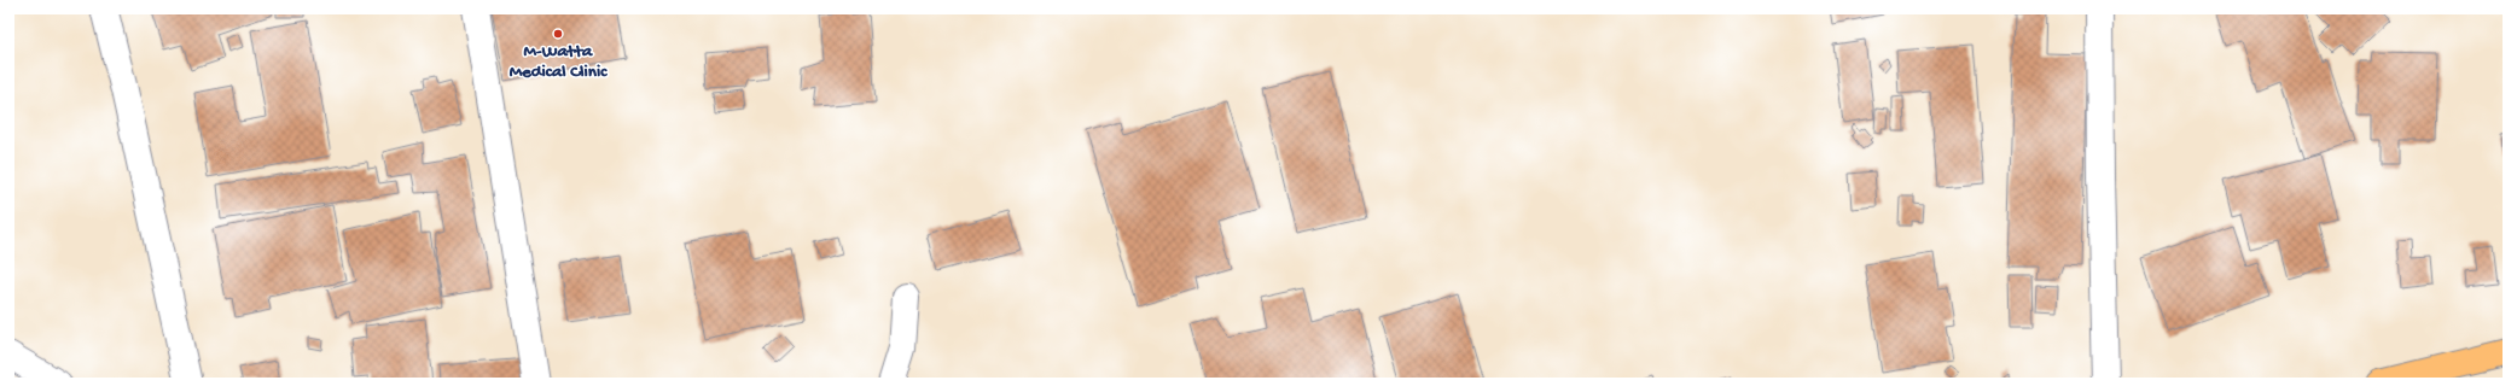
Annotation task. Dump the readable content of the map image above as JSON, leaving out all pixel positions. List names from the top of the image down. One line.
{"places":["M-Watta Medical Clinic"]}
